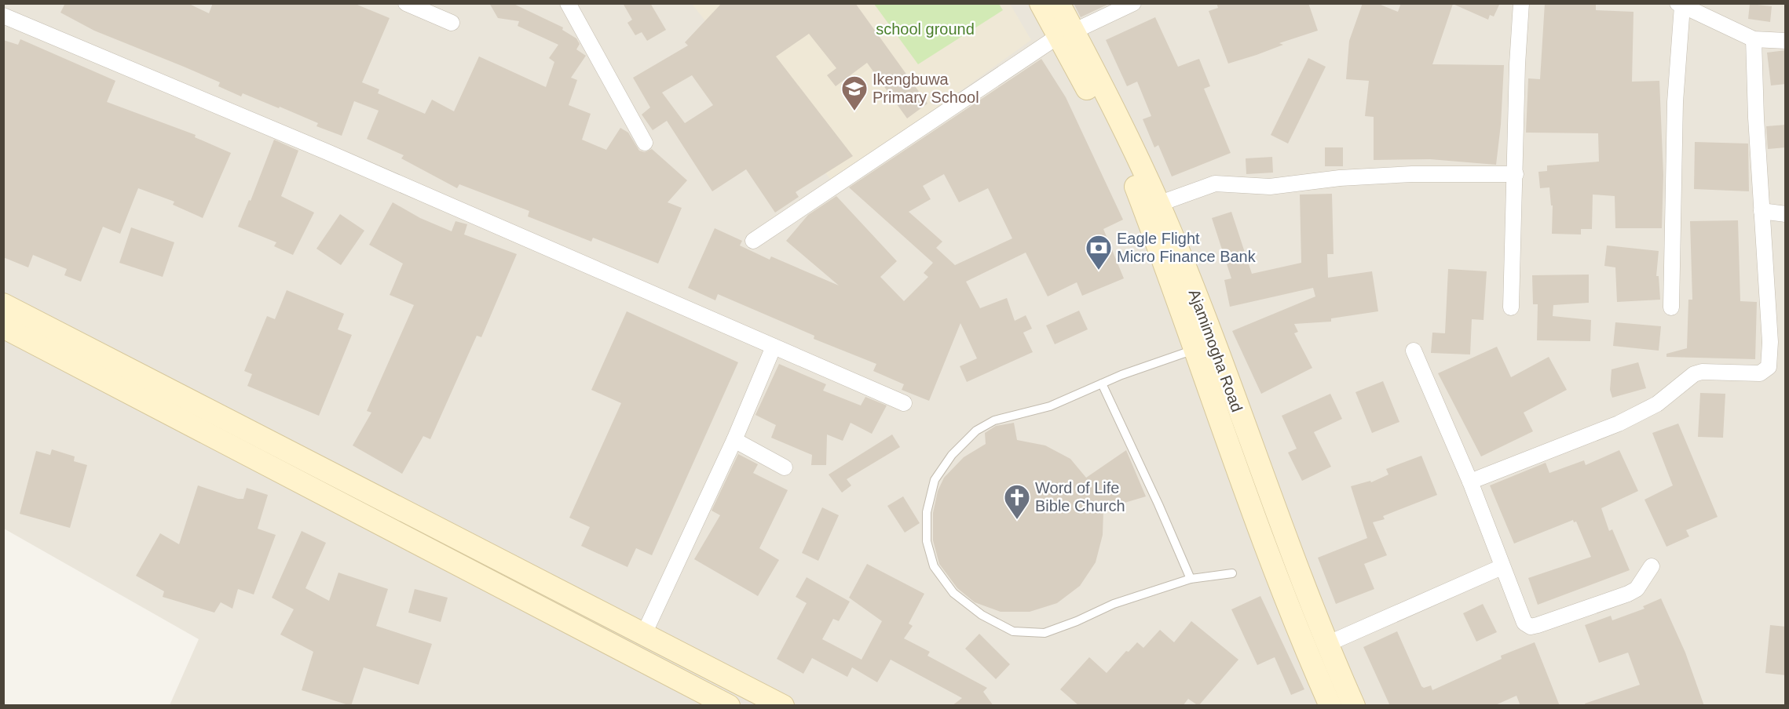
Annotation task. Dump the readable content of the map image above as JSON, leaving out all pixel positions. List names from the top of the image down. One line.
{"streets":{"main road":["Ajamimogha Road"]},"parks":["school ground"],"places":{"school or university":["Ikengbuwa Primary School"],"bank":["Eagle Flight Micro Finance Bank"],"church":["Word of Life Bible Church"]}}
